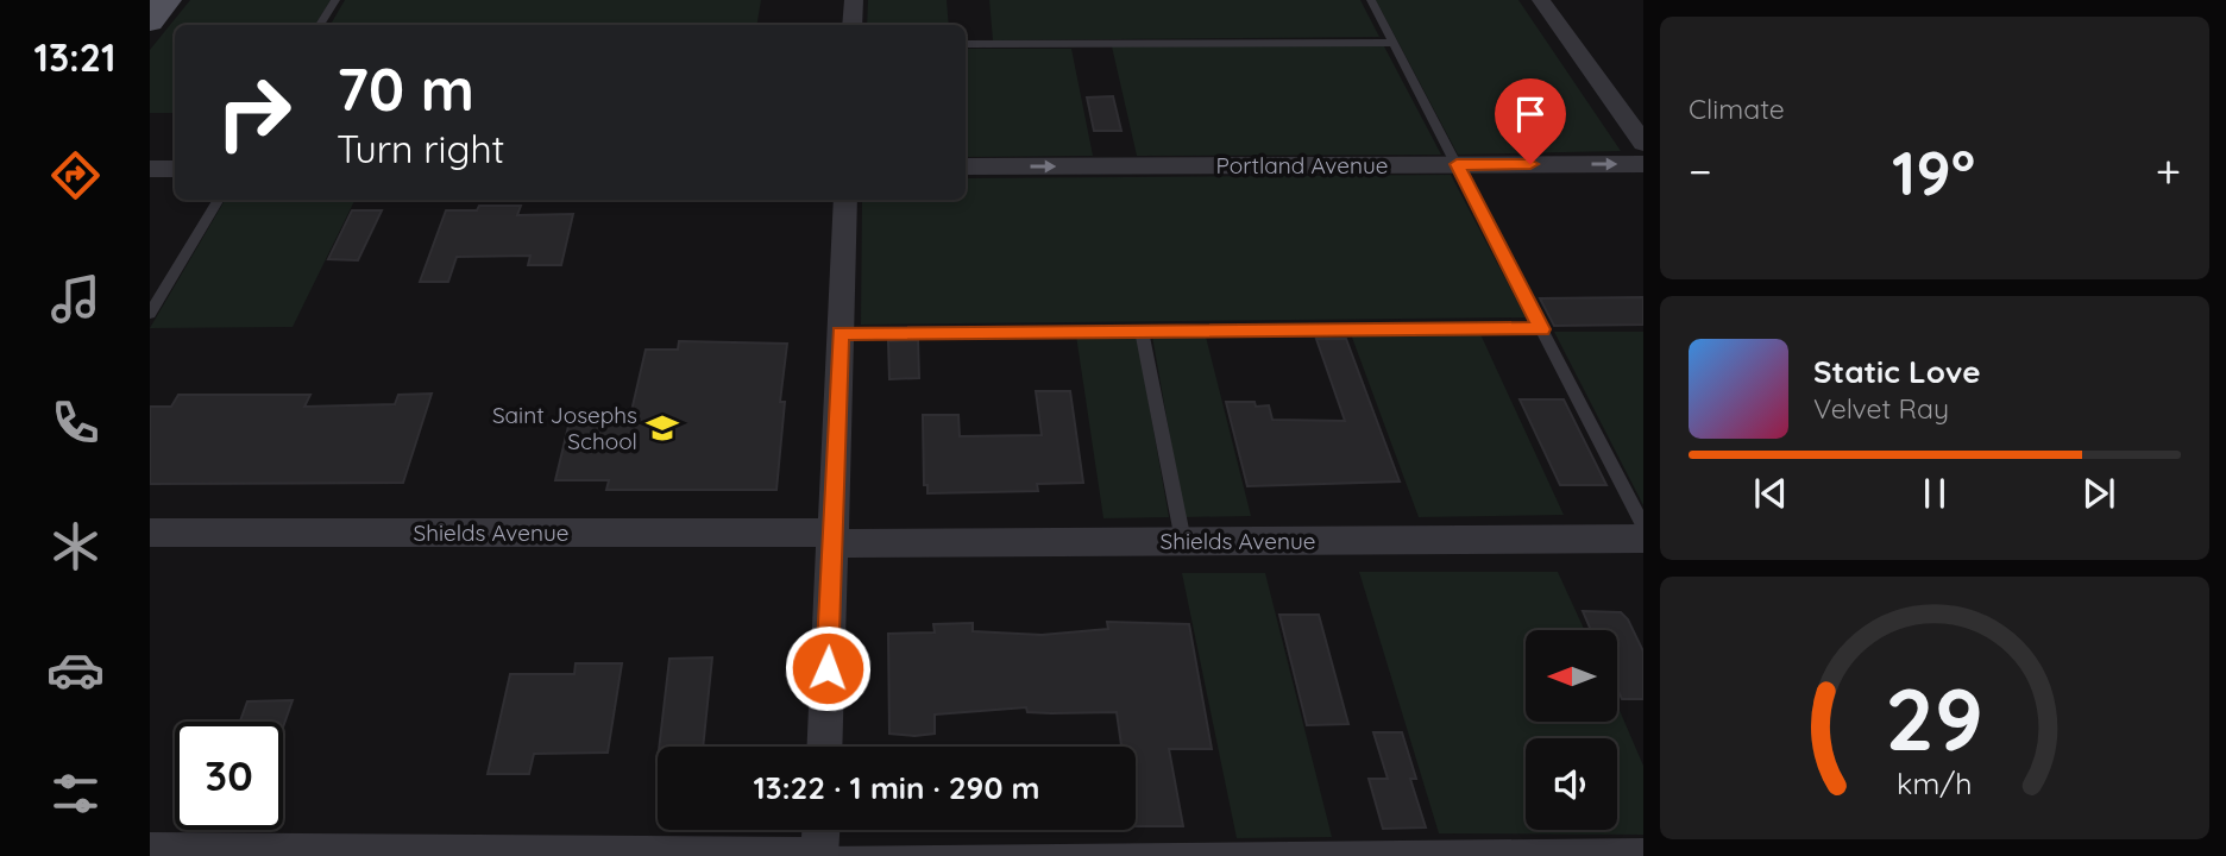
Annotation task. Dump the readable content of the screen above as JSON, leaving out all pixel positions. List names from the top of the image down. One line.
{"streets":{"street":["Portland Avenue","Shields Avenue"]},"one_way":["Portland Avenue"],"places":{"school or university":["Saint Josephs School"]},"north":"left","page":{"tabs":"13:21","tile":"Climate","turn":["70 m","Turn right"],"heat":["−","19°","+"],"song":["Static Love","Velvet Ray"],"limit":"30","trip":"13:22 · 1 min · 290 m","gauge":["29","km/h"]}}
